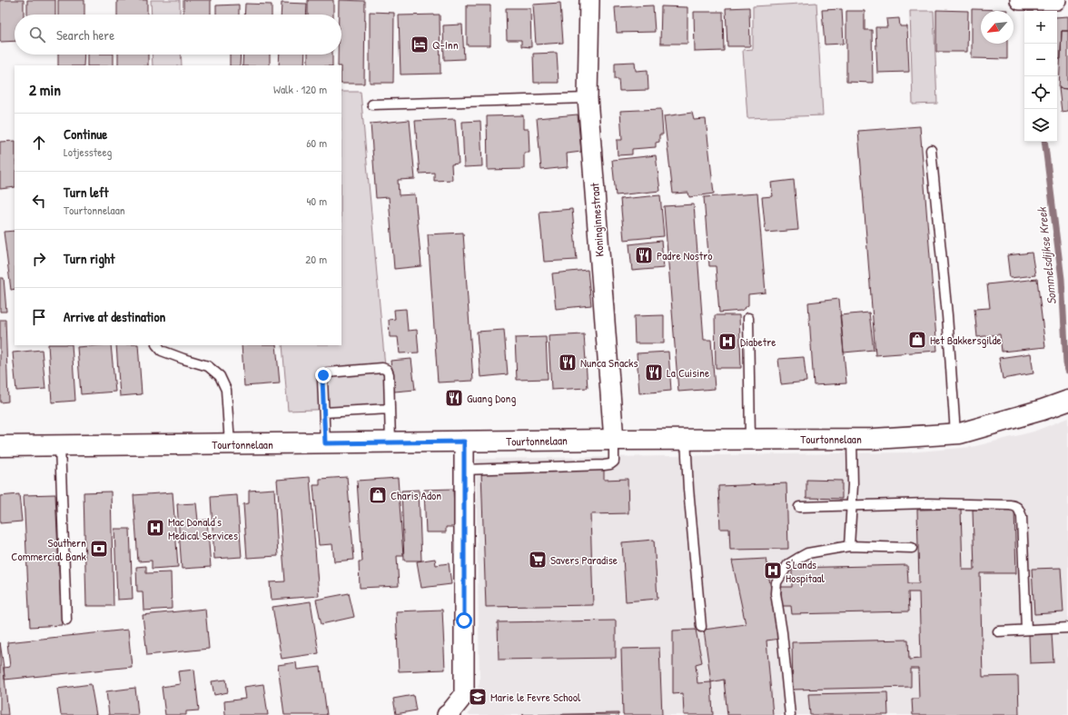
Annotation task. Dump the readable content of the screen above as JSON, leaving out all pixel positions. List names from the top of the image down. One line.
{"streets":{"street":["Koninginnestraat","Tourtonnelaan"]},"crossings":[["Koninginnestraat","Tourtonnelaan"]],"water":["Sommelsdijkse Kreek"],"places":{"hotel":["Q-Inn"],"restaurant":["Padre Nostro","Nunca Snacks","La Cuisine","Guang Dong"],"shop":["Het Bakkersgilde","Charis Adon"],"hospital":["Diabetre","Mac Donald's Medical Services","S'Lands Hospitaal"],"bank":["Southern Commercial Bank"],"supermarket":["Savers Paradise"],"school or university":["Marie le Fevre School"]},"north":"bottom left","page":{"map_buttons":["+","−"],"search":"Search here","heading":["2 min","Walk · 120 m"],"list":[["Continue","Lotjessteeg","60 m"],["Turn left","Tourtonnelaan","40 m"],["Turn right","20 m"],"Arrive at destination"]}}
